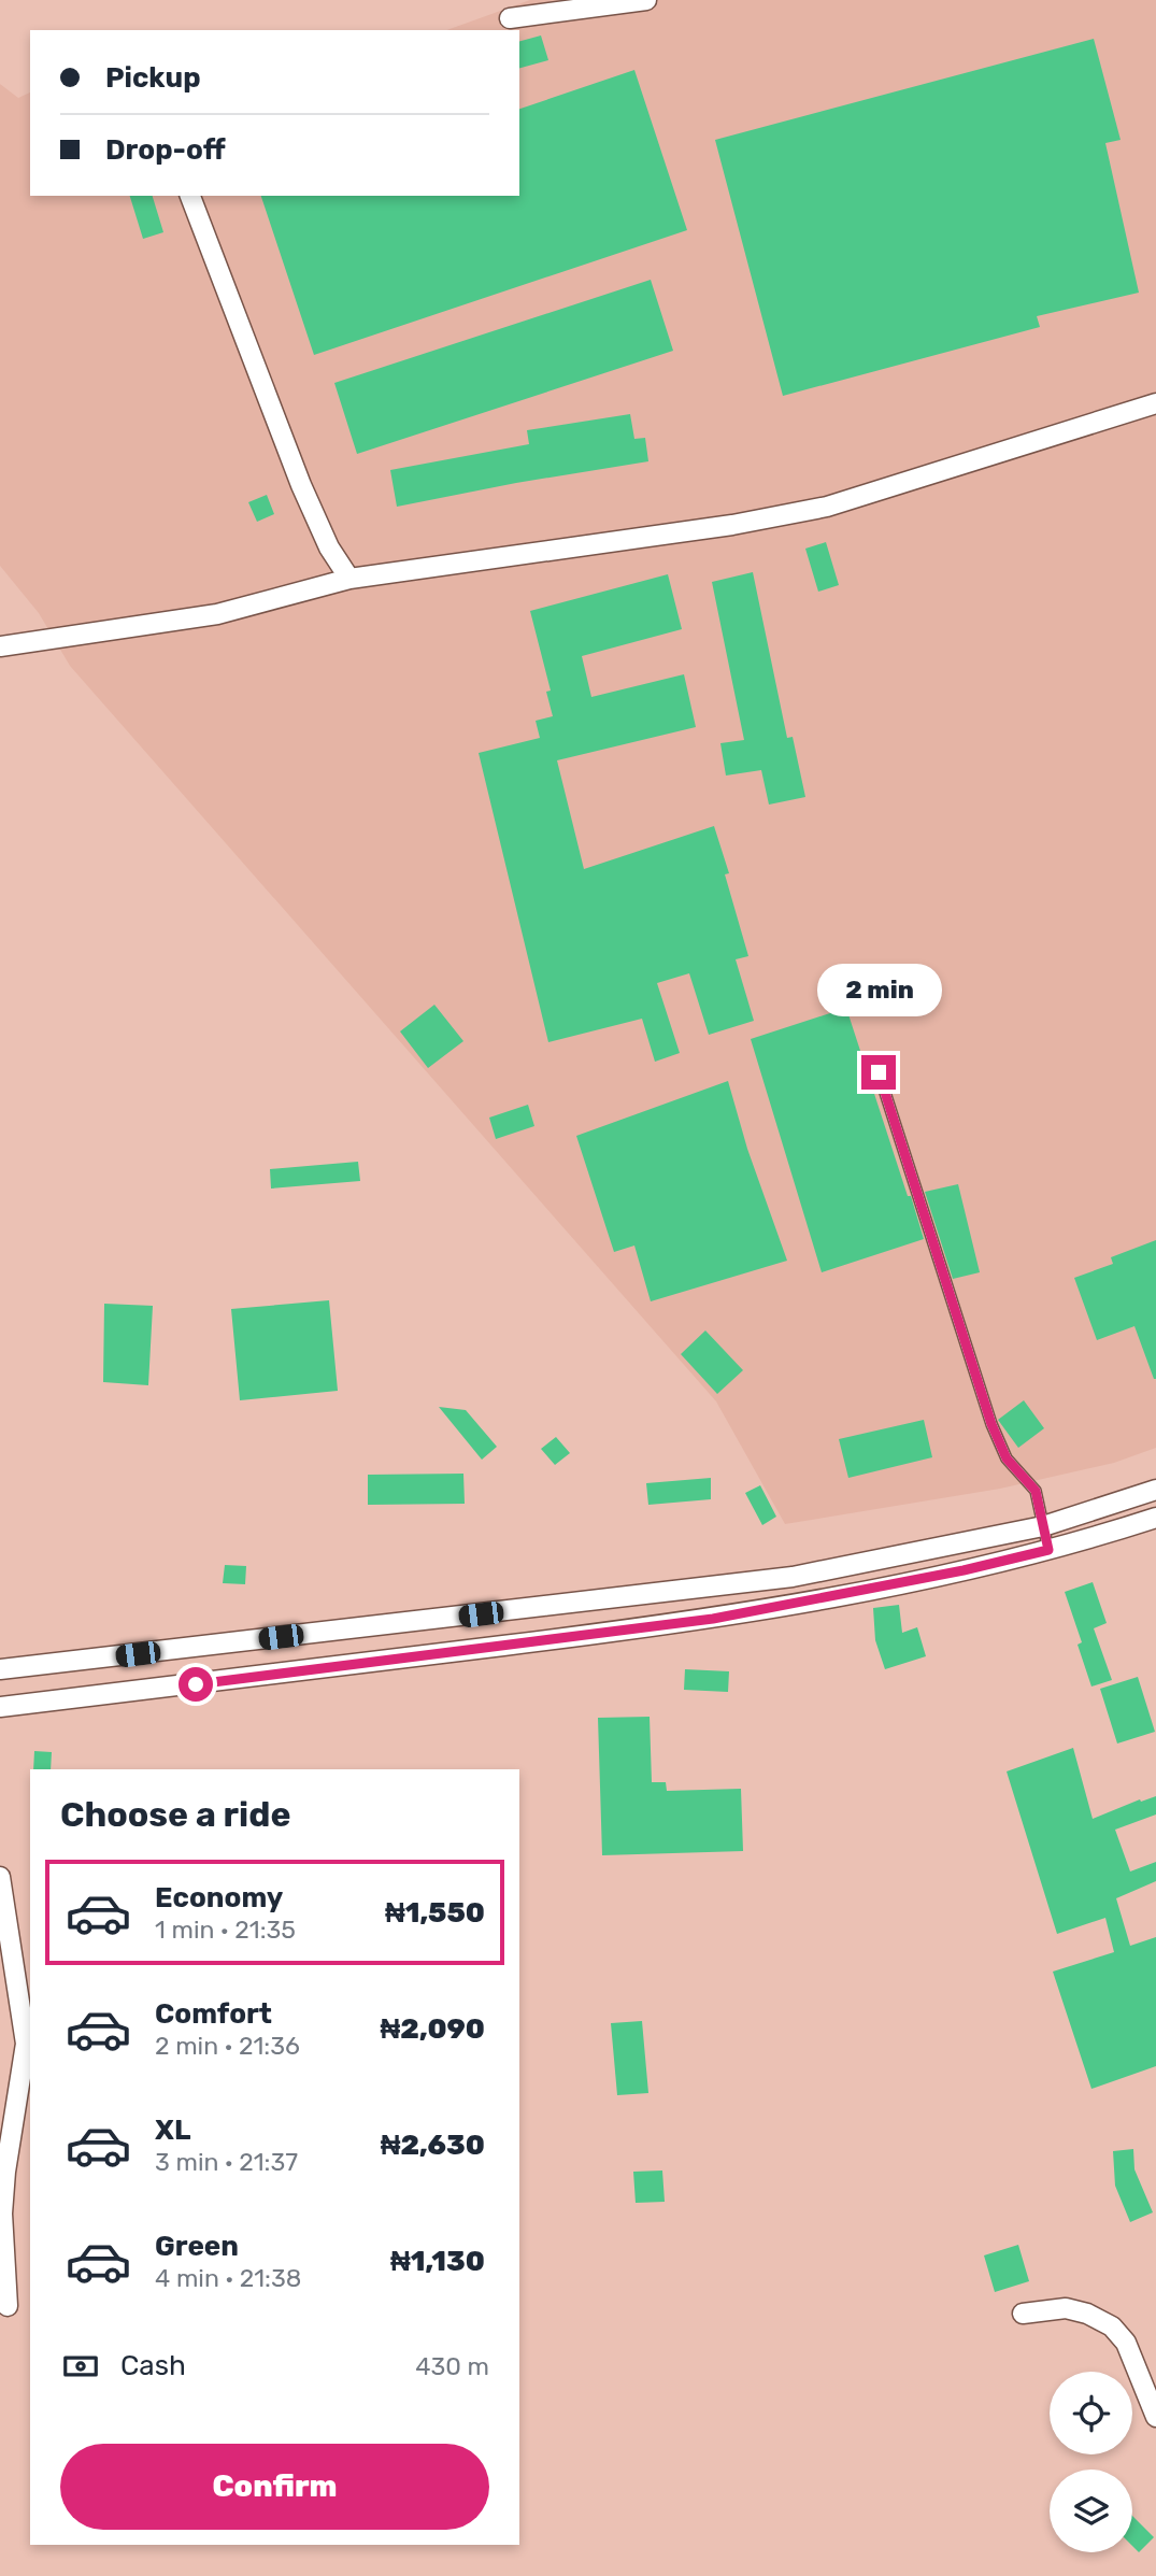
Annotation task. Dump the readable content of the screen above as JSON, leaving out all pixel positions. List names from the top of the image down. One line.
{"page":{"banner":["Pickup","Drop-off"],"bubble":"2 min","heading":"Choose a ride","list":[{"name":"Economy","note":"1 min · 21:35","value":"₦1,550"},{"name":"Comfort","note":"2 min · 21:36","value":"₦2,090"},{"name":"XL","note":"3 min · 21:37","value":"₦2,630"},{"name":"Green","note":"4 min · 21:38","value":"₦1,130"}],"pay":["Cash","430 m"],"buttons":"Confirm"}}
